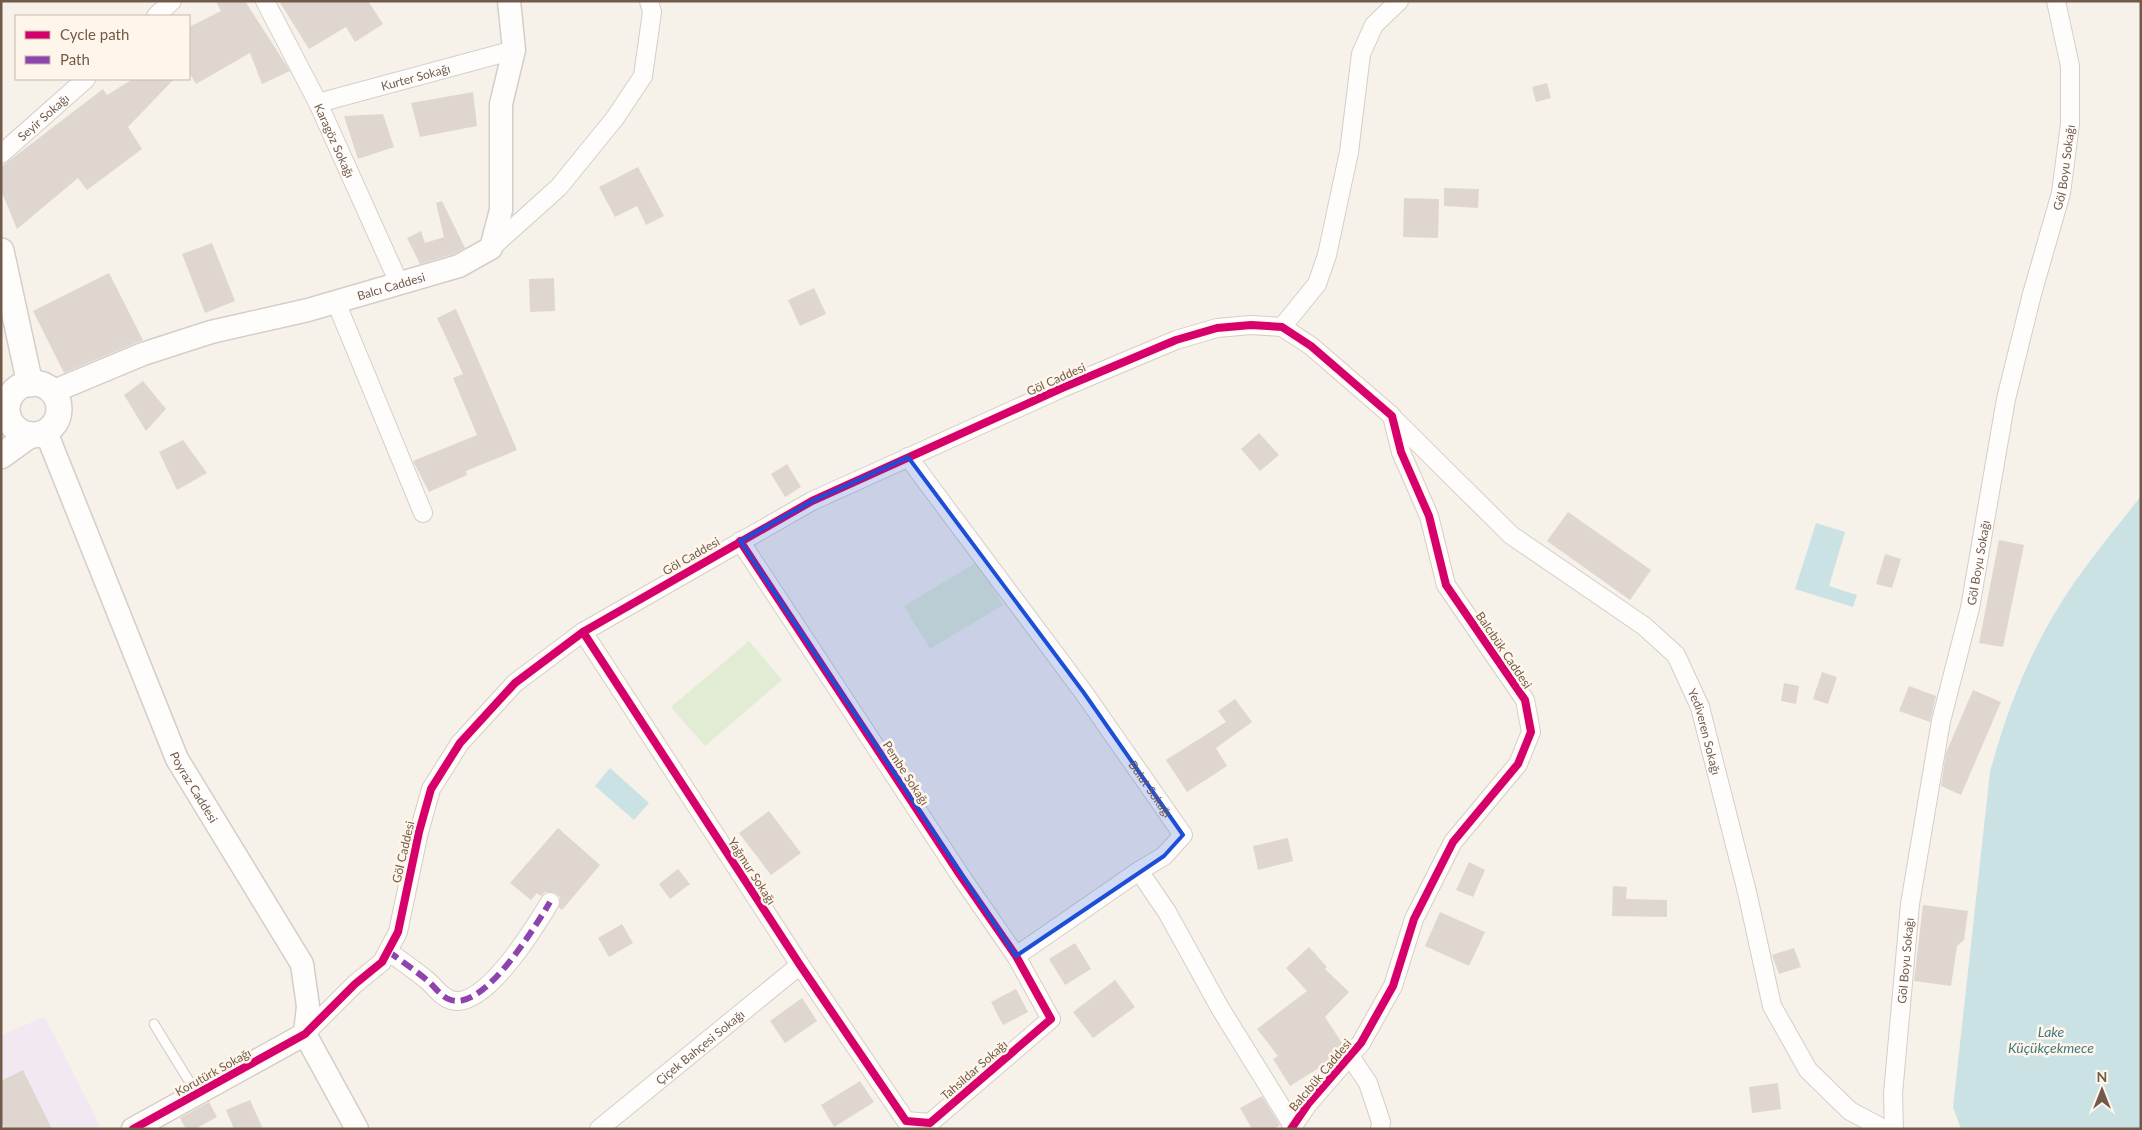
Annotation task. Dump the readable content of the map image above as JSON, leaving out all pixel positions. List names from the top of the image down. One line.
{"streets":{"street":["Kurter Sokağı","Seyir Sokağı","Karagöz Sokağı","Göl Boyu Sokağı","Balcı Caddesi","Göl Caddesi","Balcıbük Caddesi","Yediveren Sokağı","Pembe Sokağı","Poyraz Caddesi","Bulut Sokağı","Yağmur Sokağı","Çiçek Bahçesi Sokağı","Tahsildar Sokağı","Korutürk Sokağı"]},"crossings":[["Kurter Sokağı","Karagöz Sokağı"],["Karagöz Sokağı","Balcı Caddesi"],["Balcı Caddesi","Poyraz Caddesi"],["Göl Caddesi","Pembe Sokağı"],["Göl Caddesi","Poyraz Caddesi"],["Göl Caddesi","Bulut Sokağı"],["Göl Caddesi","Yağmur Sokağı"],["Göl Caddesi","Korutürk Sokağı"],["Balcıbük Caddesi","Yediveren Sokağı"],["Pembe Sokağı","Tahsildar Sokağı"],["Poyraz Caddesi","Korutürk Sokağı"],["Yağmur Sokağı","Çiçek Bahçesi Sokağı"],["Yağmur Sokağı","Tahsildar Sokağı"]],"water":["Lake Küçükçekmece"],"legend":["Cycle path","Path"],"north":"top"}
